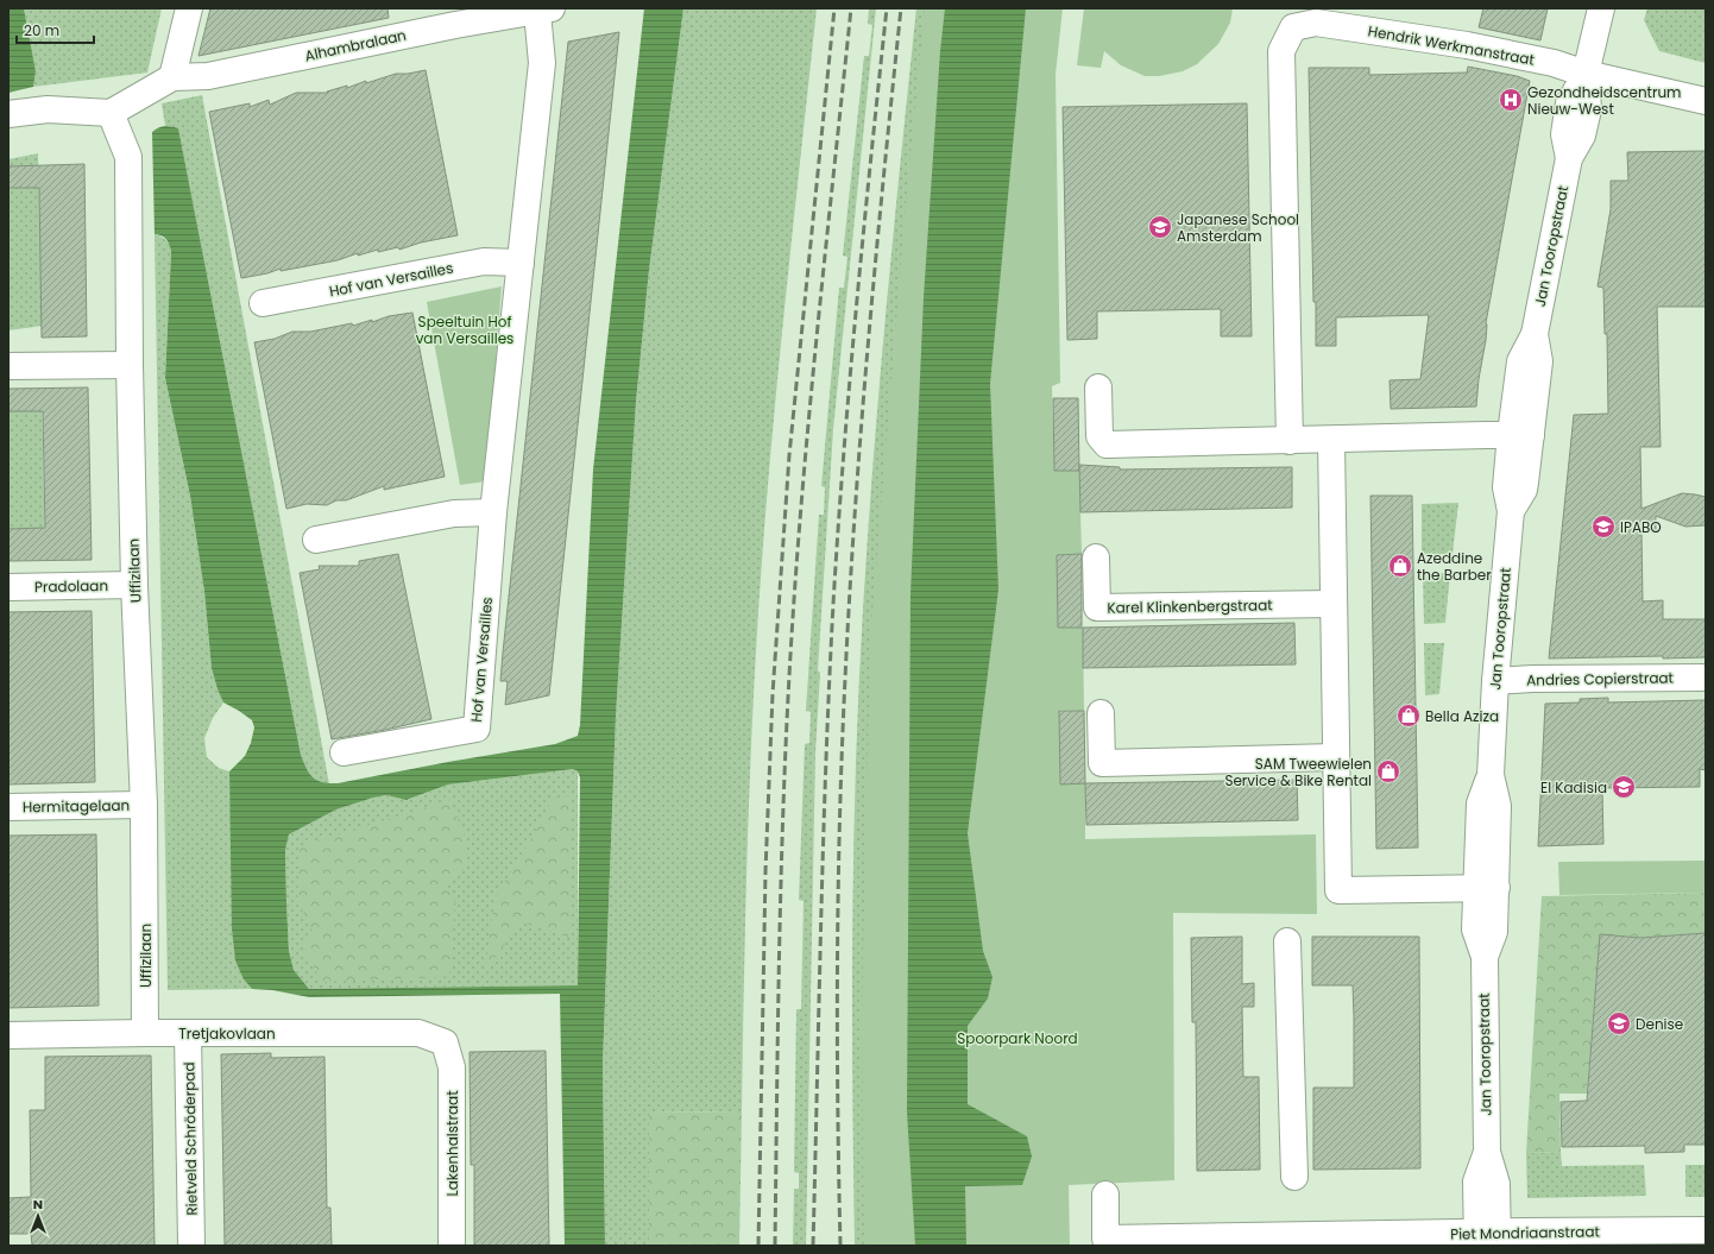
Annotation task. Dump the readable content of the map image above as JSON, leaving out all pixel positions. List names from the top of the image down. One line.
{"streets":{"street":["Alhambralaan","Hendrik Werkmanstraat","Jan Tooropstraat","Hof van Versailles","Uffizilaan","Pradolaan","Karel Klinkenbergstraat","Andries Copierstraat","Hermitagelaan","Tretjakovlaan","Rietveld Schröderpad","Lakenhalstraat","Piet Mondriaanstraat"]},"crossings":[["Alhambralaan","Hof van Versailles"],["Hendrik Werkmanstraat","Jan Tooropstraat"],["Jan Tooropstraat","Andries Copierstraat"],["Jan Tooropstraat","Piet Mondriaanstraat"],["Uffizilaan","Pradolaan"],["Uffizilaan","Hermitagelaan"],["Uffizilaan","Tretjakovlaan"],["Tretjakovlaan","Rietveld Schröderpad"],["Tretjakovlaan","Lakenhalstraat"]],"parks":["Speeltuin Hof van Versailles","Spoorpark Noord"],"places":{"hospital":["Gezondheidscentrum Nieuw-West"],"school or university":["Japanese School Amsterdam","IPABO","El Kadisia","Denise"],"shop":["Azeddine the Barber","Bella Aziza","SAM Tweewielen Service & Bike Rental"]},"scale_bar":"20 m","north":"top"}
